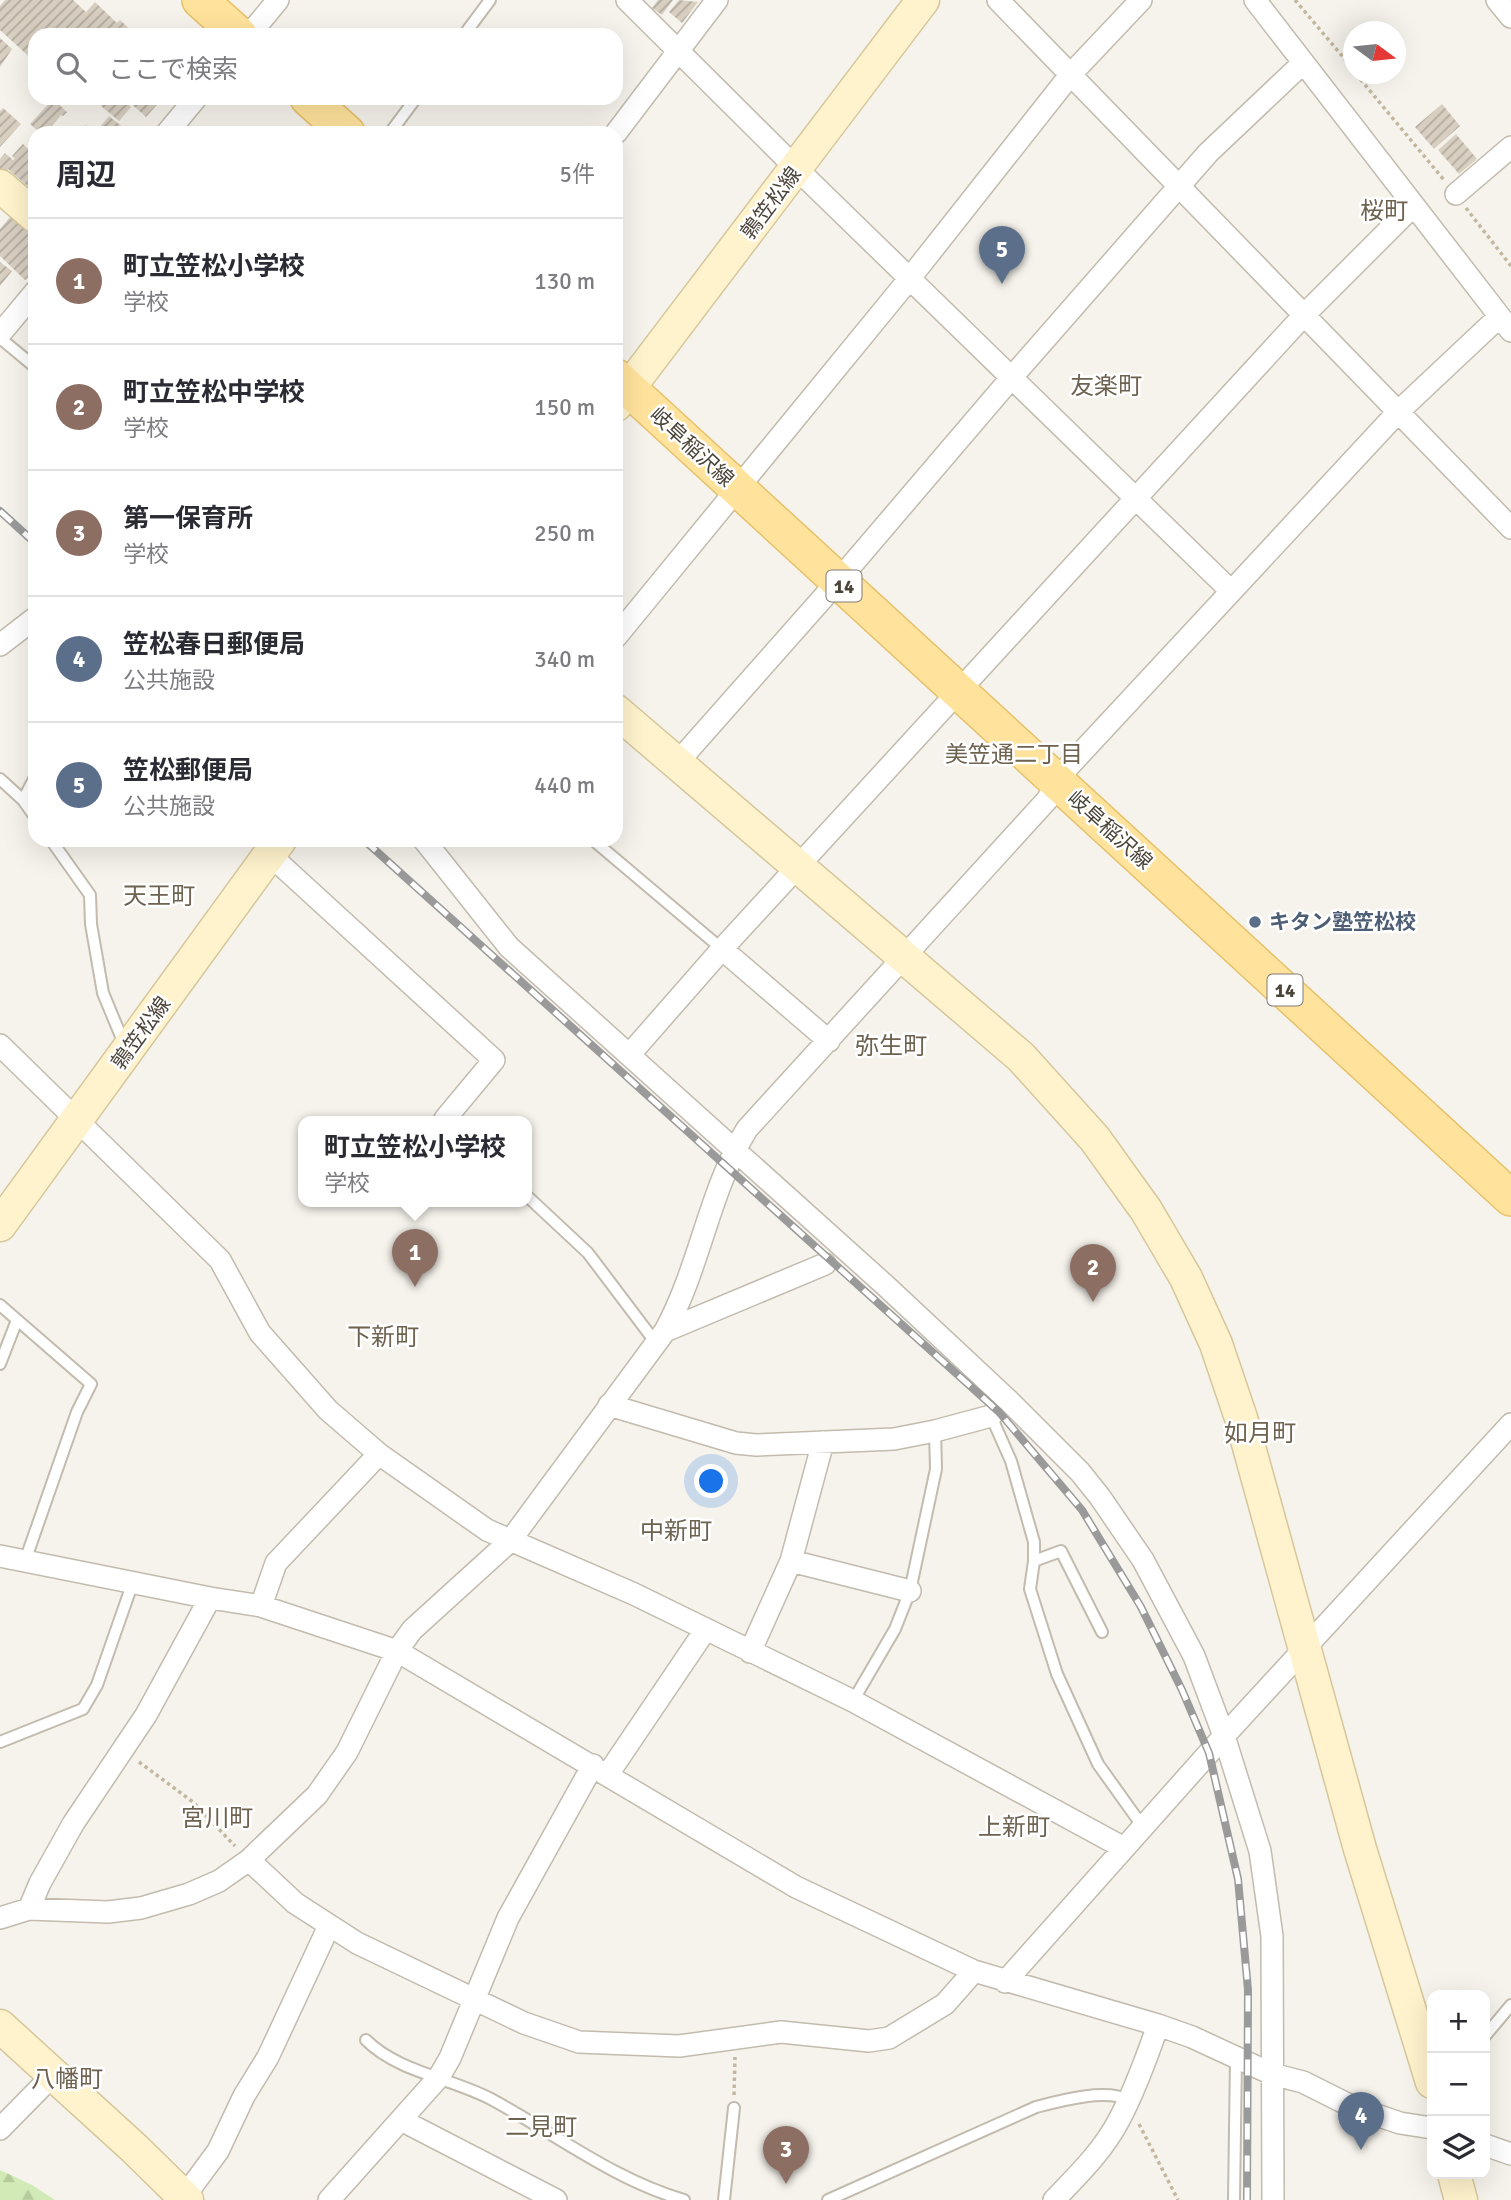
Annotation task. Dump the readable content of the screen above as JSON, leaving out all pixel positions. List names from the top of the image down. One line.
{"streets":{"main road":["岐阜稲沢線","14"],"street":["鶉笠松線"]},"districts":["桜町","友楽町","美笠通二丁目","天王町","弥生町","下新町","如月町","中新町","宮川町","上新町","八幡町","二見町"],"places":["キタン塾笠松校"],"north":"right","page":{"search":"ここで検索","heading":["周辺","5件"],"list":[{"mark":"1","name":"町立笠松小学校","note":"学校","value":"130 m"},{"mark":"2","name":"町立笠松中学校","note":"学校","value":"150 m"},{"mark":"3","name":"第一保育所","note":"学校","value":"250 m"},{"mark":"4","name":"笠松春日郵便局","note":"公共施設","value":"340 m"},{"mark":"5","name":"笠松郵便局","note":"公共施設","value":"440 m"}],"pins":["5","1","2","4","3"],"popup":["町立笠松小学校","学校"],"map_buttons":["+","−"]}}
